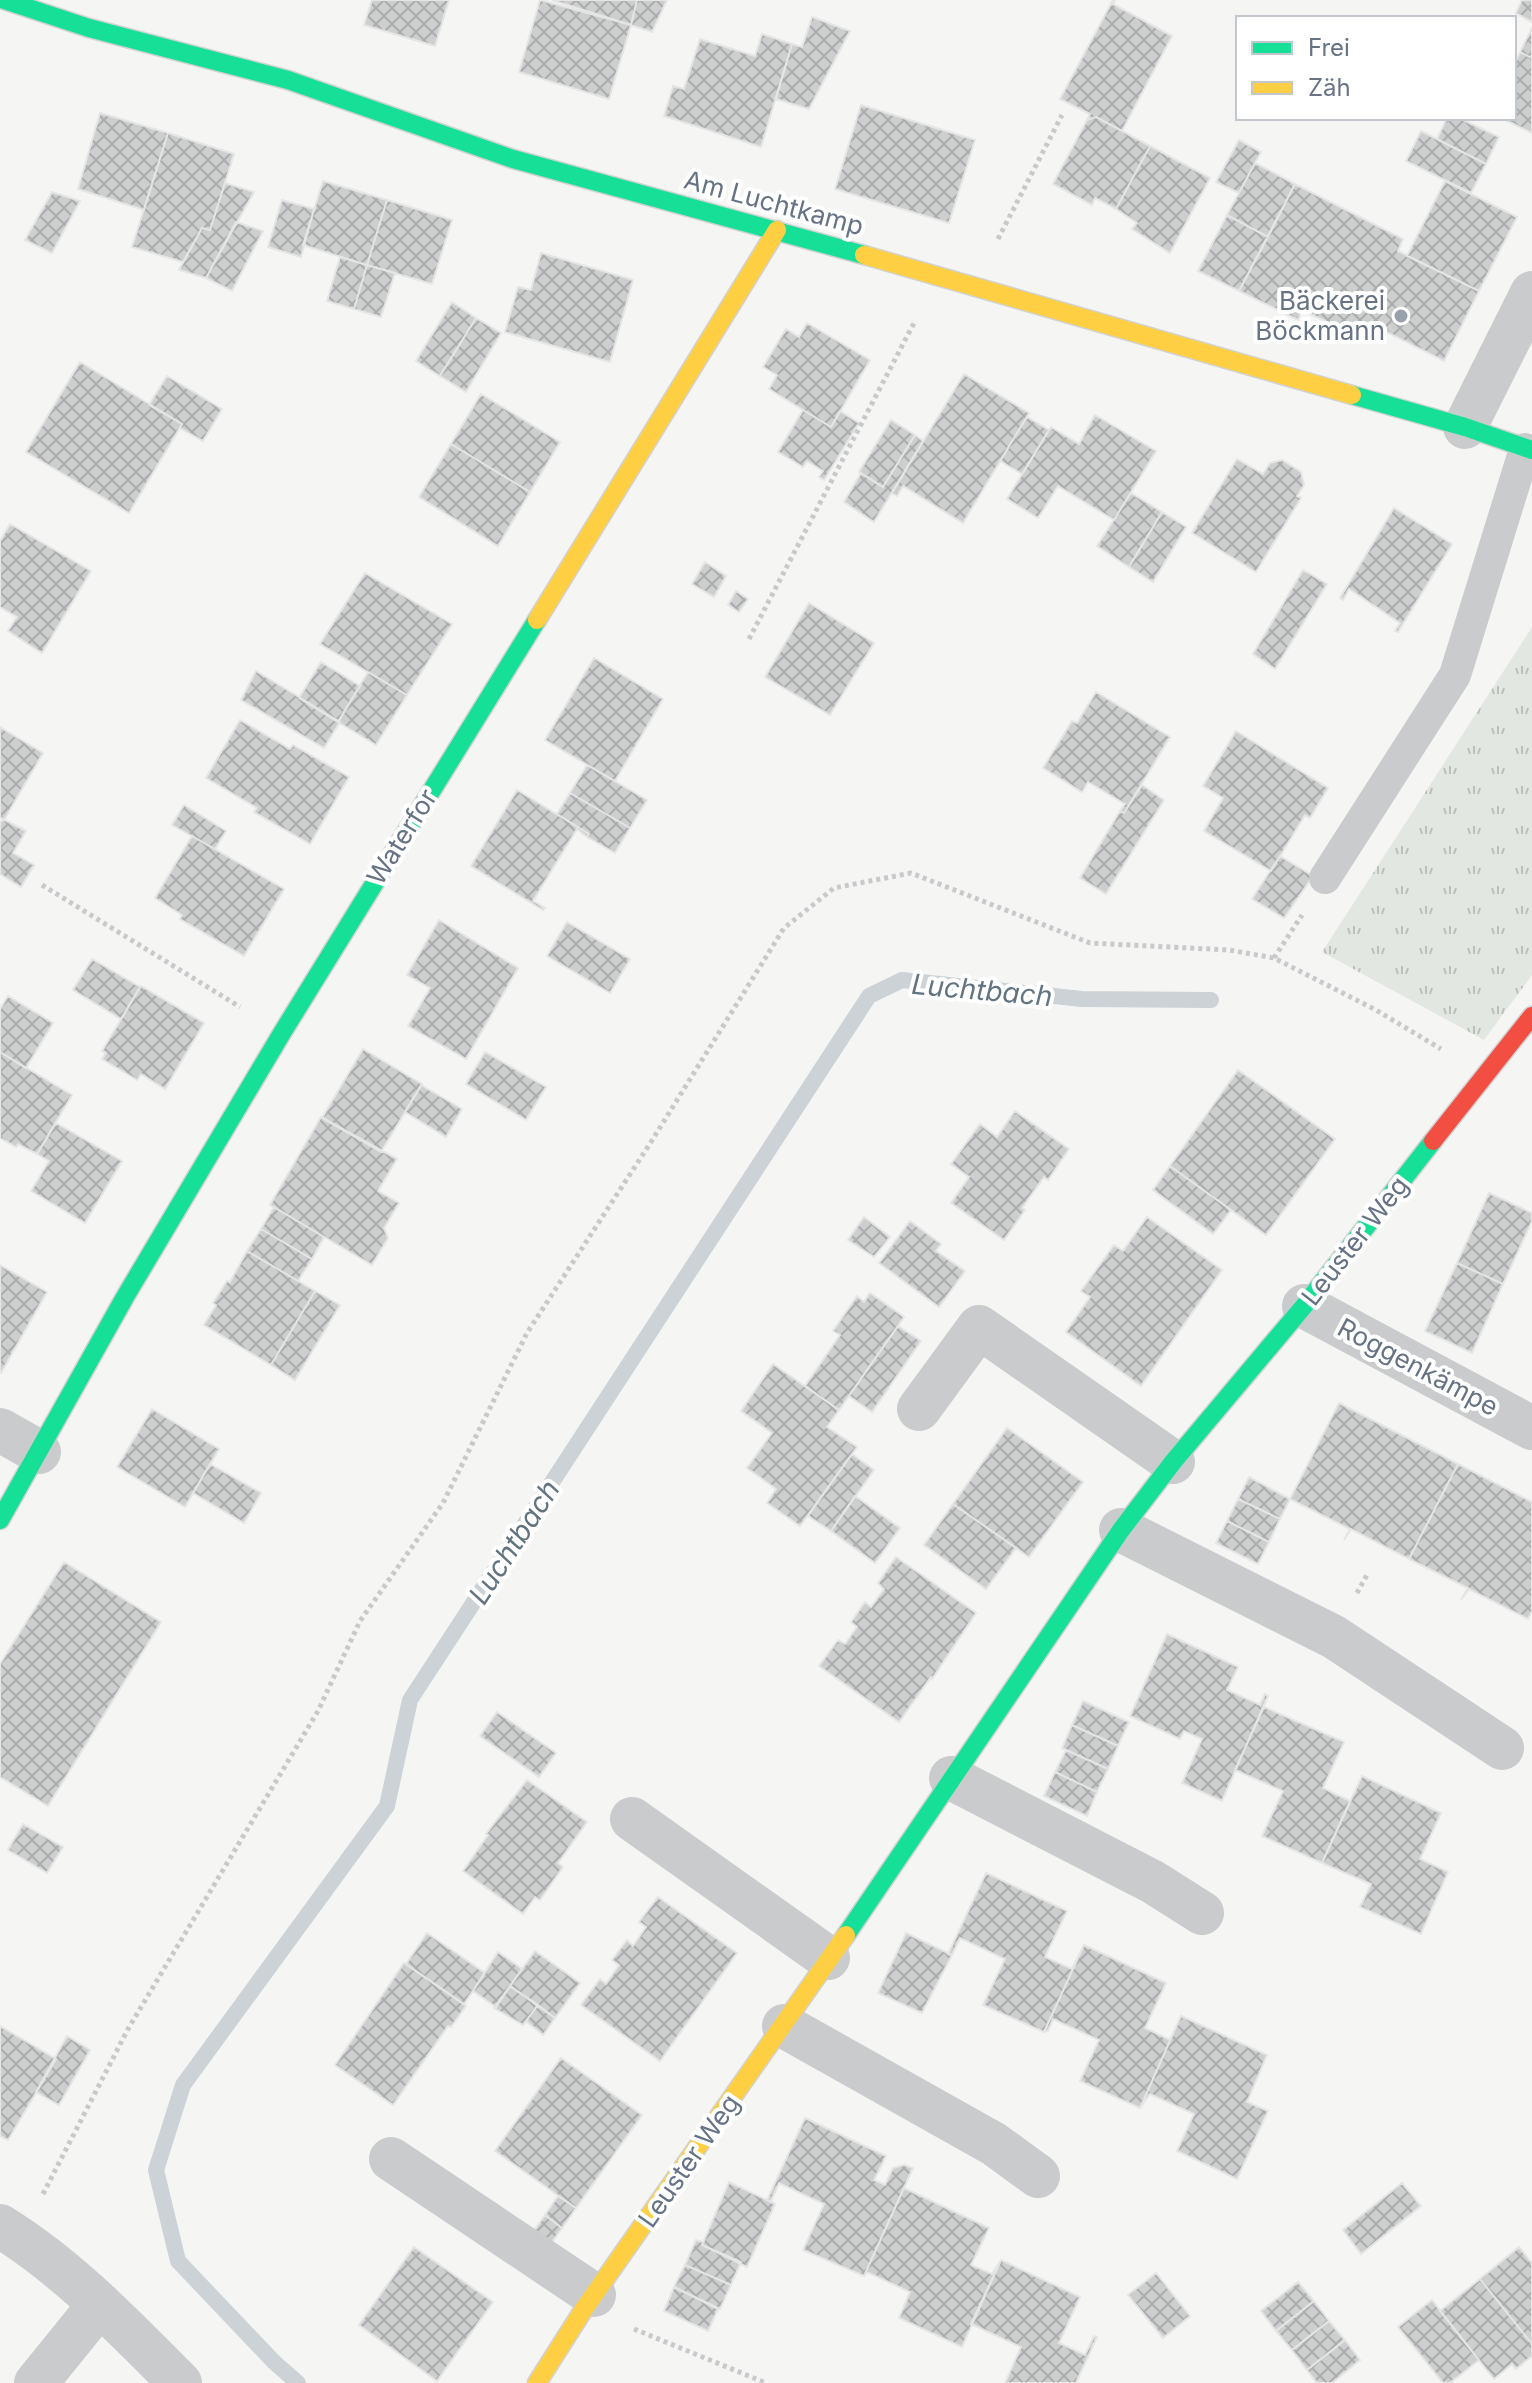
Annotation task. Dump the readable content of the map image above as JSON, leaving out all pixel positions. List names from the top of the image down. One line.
{"streets":{"street":["Am Luchtkamp","Waterfor","Leuster Weg","Roggenkämpe"]},"crossings":[["Am Luchtkamp","Waterfor"],["Leuster Weg","Roggenkämpe"]],"water":["Luchtbach"],"places":["Bäckerei Böckmann"],"legend":["Frei","Zäh"]}
